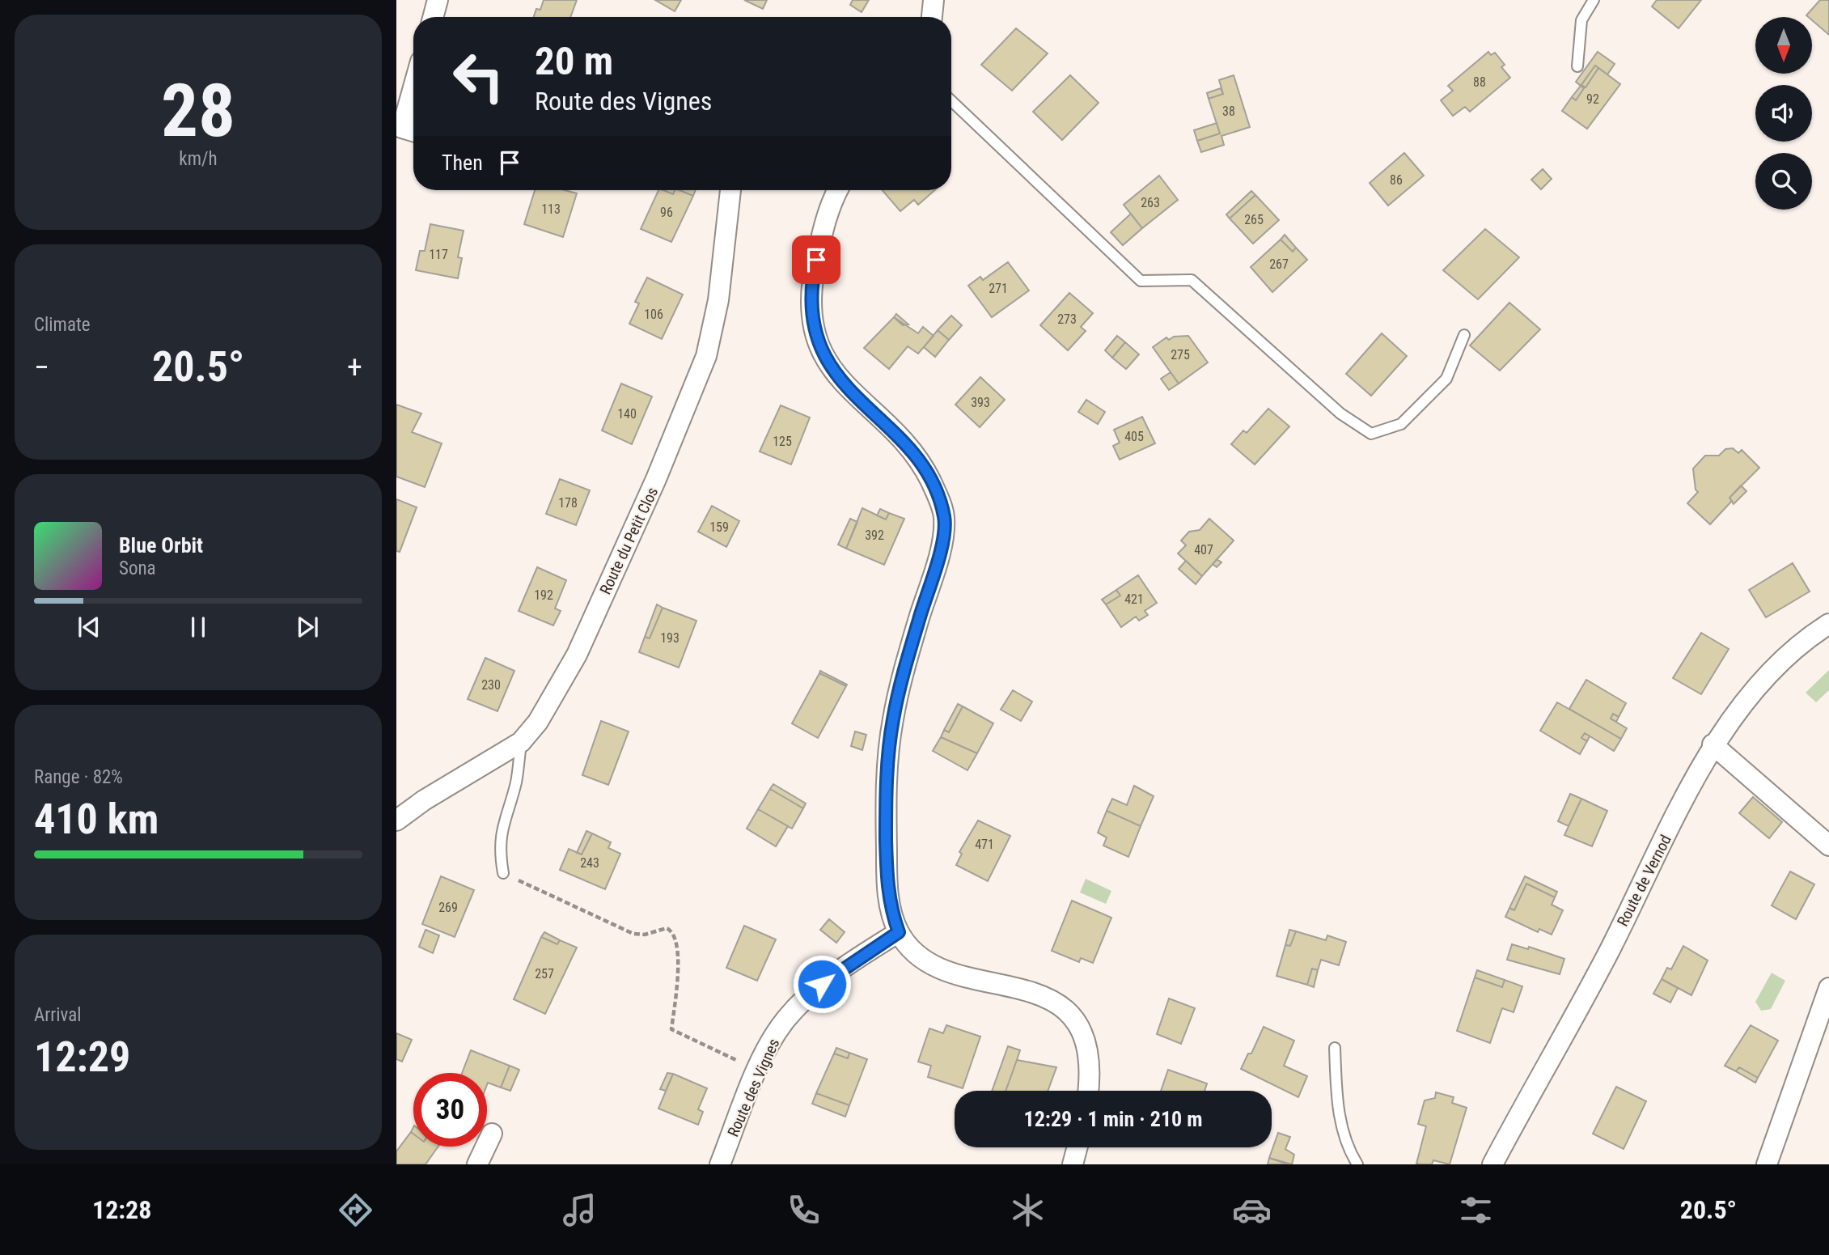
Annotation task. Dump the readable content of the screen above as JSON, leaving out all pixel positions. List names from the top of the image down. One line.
{"streets":{"street":["Route du Petit Clos","Route de Vernod","Route des Vignes"]},"house_numbers":["88","92","38","86","263","113","96","265","117","267","271","106","273","275","393","140","405","125","178","159","392","407","192","421","193","230","471","243","269","257"],"north":"bottom","page":{"tile":[["28","km/h"],"Climate",["Range · 82%","410 km"],["Arrival","12:29"]],"turn":["20 m","Route des Vignes"],"then":"Then","heat":["−","20.5°","+"],"song":["Blue Orbit","Sona"],"limit":"30","trip":"12:29 · 1 min · 210 m","tabs":["12:28","20.5°"]}}
